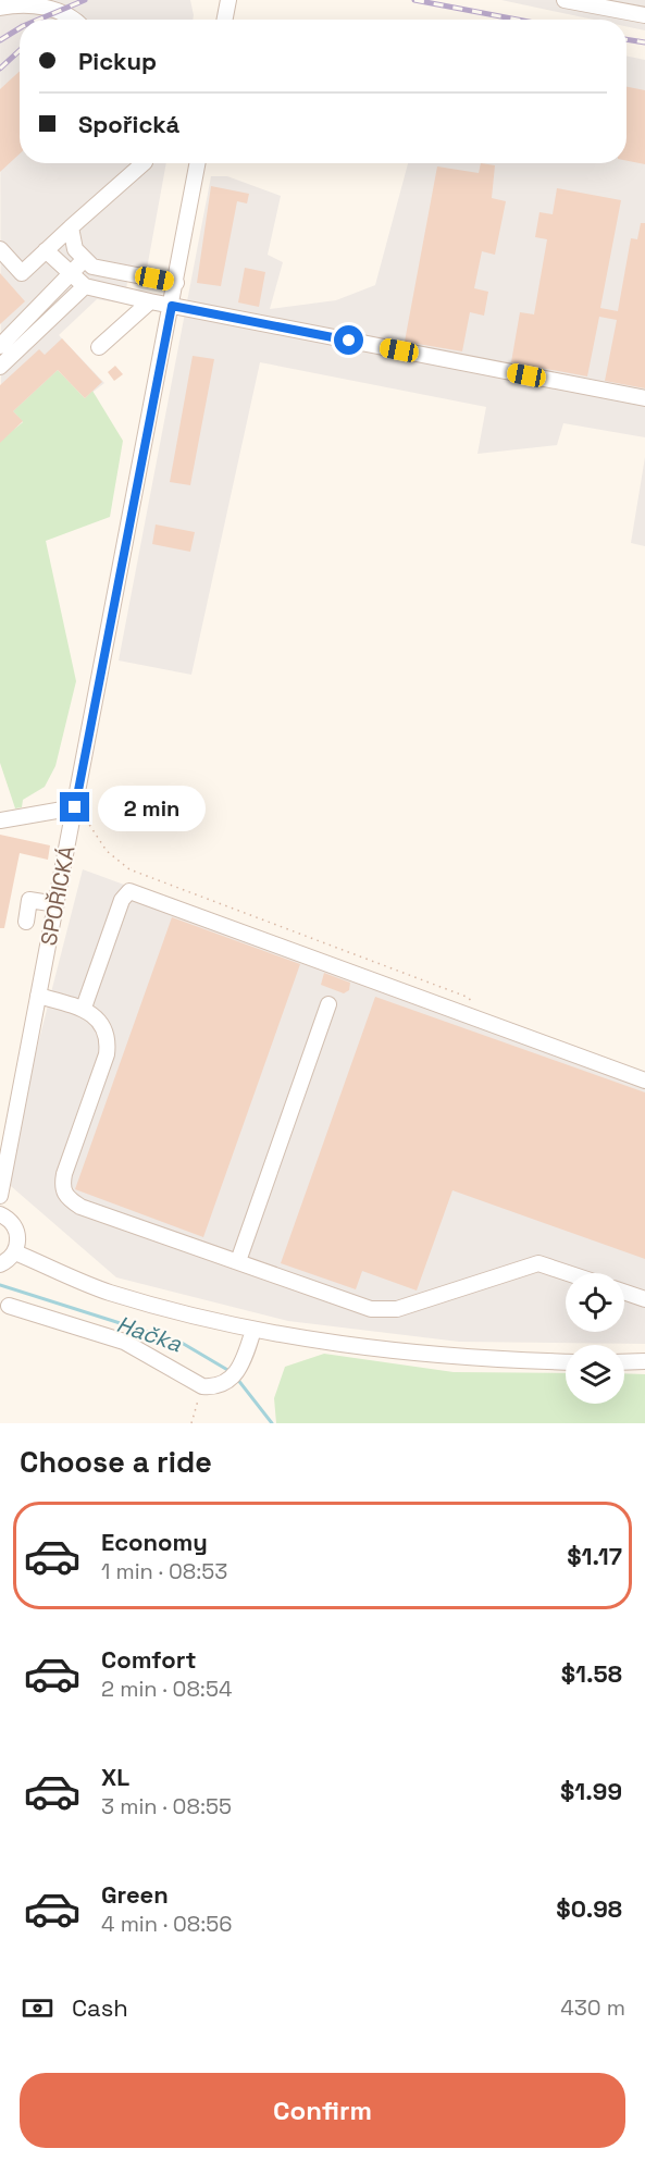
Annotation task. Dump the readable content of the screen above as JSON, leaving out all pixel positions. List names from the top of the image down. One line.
{"streets":{"street":["SPOŘICKÁ"]},"water":["Hačka"],"page":{"banner":["Pickup","Spořická"],"bubble":"2 min","heading":"Choose a ride","list":[{"name":"Economy","note":"1 min · 08:53","value":"$1.17"},{"name":"Comfort","note":"2 min · 08:54","value":"$1.58"},{"name":"XL","note":"3 min · 08:55","value":"$1.99"},{"name":"Green","note":"4 min · 08:56","value":"$0.98"}],"pay":["Cash","430 m"],"buttons":"Confirm"}}
